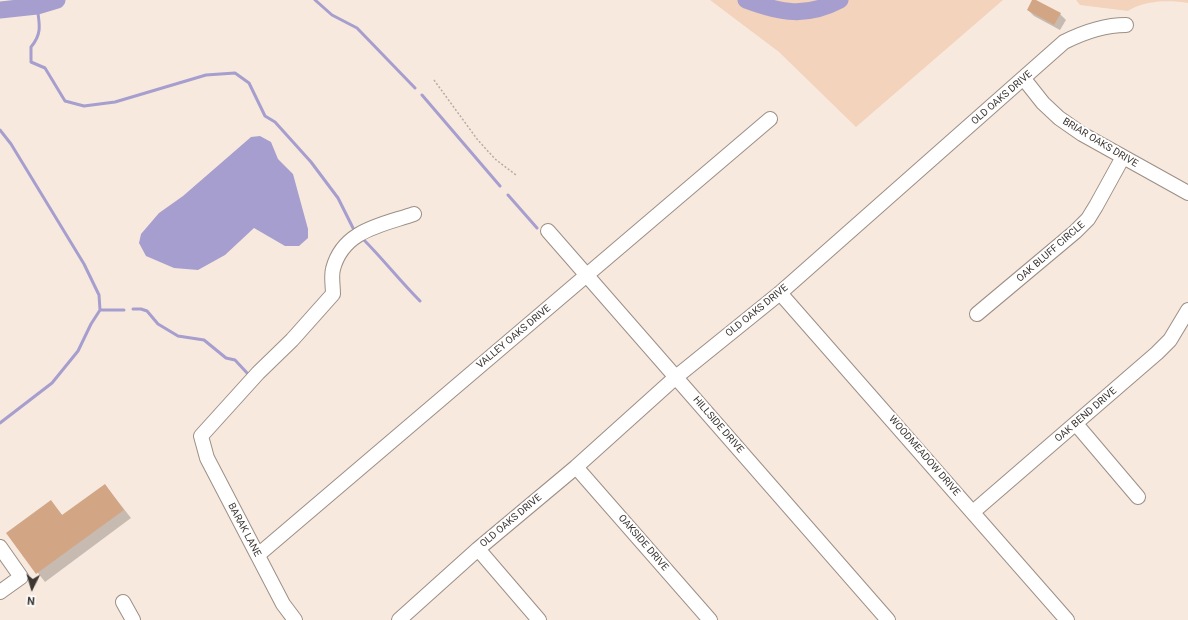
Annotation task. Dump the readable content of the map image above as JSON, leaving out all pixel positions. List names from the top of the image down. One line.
{"streets":{"street":["OLD OAKS DRIVE","BRIAR OAKS DRIVE","OAK BLUFF CIRCLE","VALLEY OAKS DRIVE","OAK BEND DRIVE","HILLSIDE DRIVE","WOODMEADOW DRIVE","BARAK LANE","OAKSIDE DRIVE"]},"crossings":[["OLD OAKS DRIVE","BRIAR OAKS DRIVE"],["OLD OAKS DRIVE","HILLSIDE DRIVE"],["OLD OAKS DRIVE","WOODMEADOW DRIVE"],["OLD OAKS DRIVE","OAKSIDE DRIVE"],["BRIAR OAKS DRIVE","OAK BLUFF CIRCLE"],["VALLEY OAKS DRIVE","HILLSIDE DRIVE"],["VALLEY OAKS DRIVE","BARAK LANE"],["OAK BEND DRIVE","WOODMEADOW DRIVE"]],"north":"bottom"}
